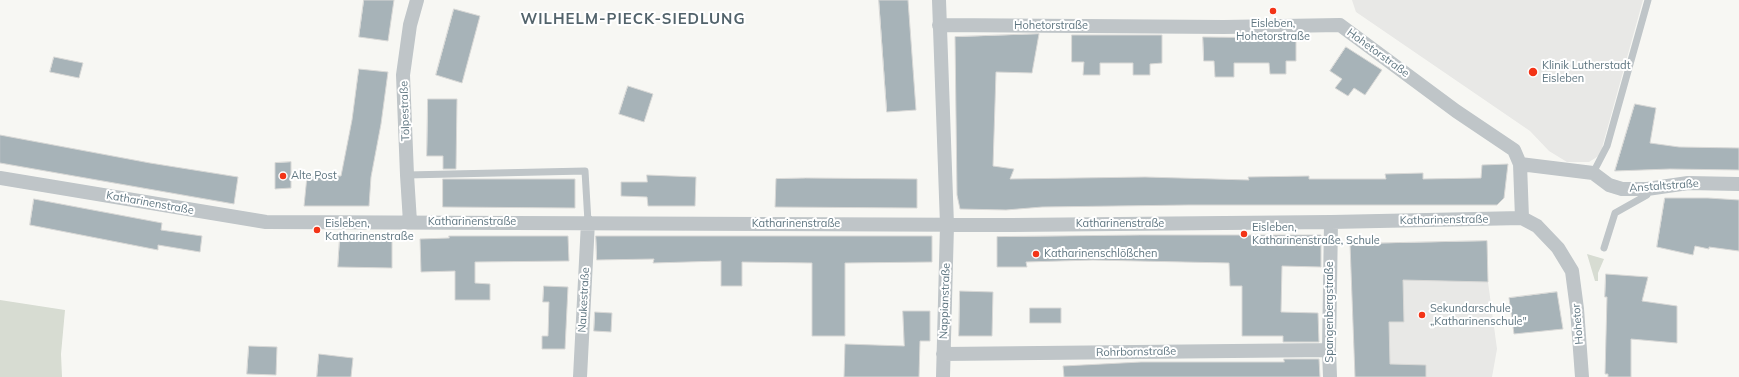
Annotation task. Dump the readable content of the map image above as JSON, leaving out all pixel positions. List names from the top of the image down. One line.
{"streets":{"street":["Hohetorstraße","Tölpestraße","Anstaltstraße","Katharinenstraße","Naukestraße","Nappianstraße","Spangenbergstraße","Hohetor","Rohrbornstraße"]},"crossings":[["Hohetorstraße","Nappianstraße"],["Tölpestraße","Katharinenstraße"],["Katharinenstraße","Naukestraße"],["Katharinenstraße","Nappianstraße"],["Katharinenstraße","Spangenbergstraße"],["Katharinenstraße","Hohetor"],["Nappianstraße","Rohrbornstraße"],["Spangenbergstraße","Rohrbornstraße"]],"districts":["WILHELM-PIECK-SIEDLUNG"],"places":["Eisleben, Hohetorstraße","Klinik Lutherstadt Eisleben","Alte Post","Eisleben, Katharinenstraße","Eisleben, Katharinenstraße, Schule","Katharinenschlößchen","Sekundarschule „Katharinenschule\""]}
